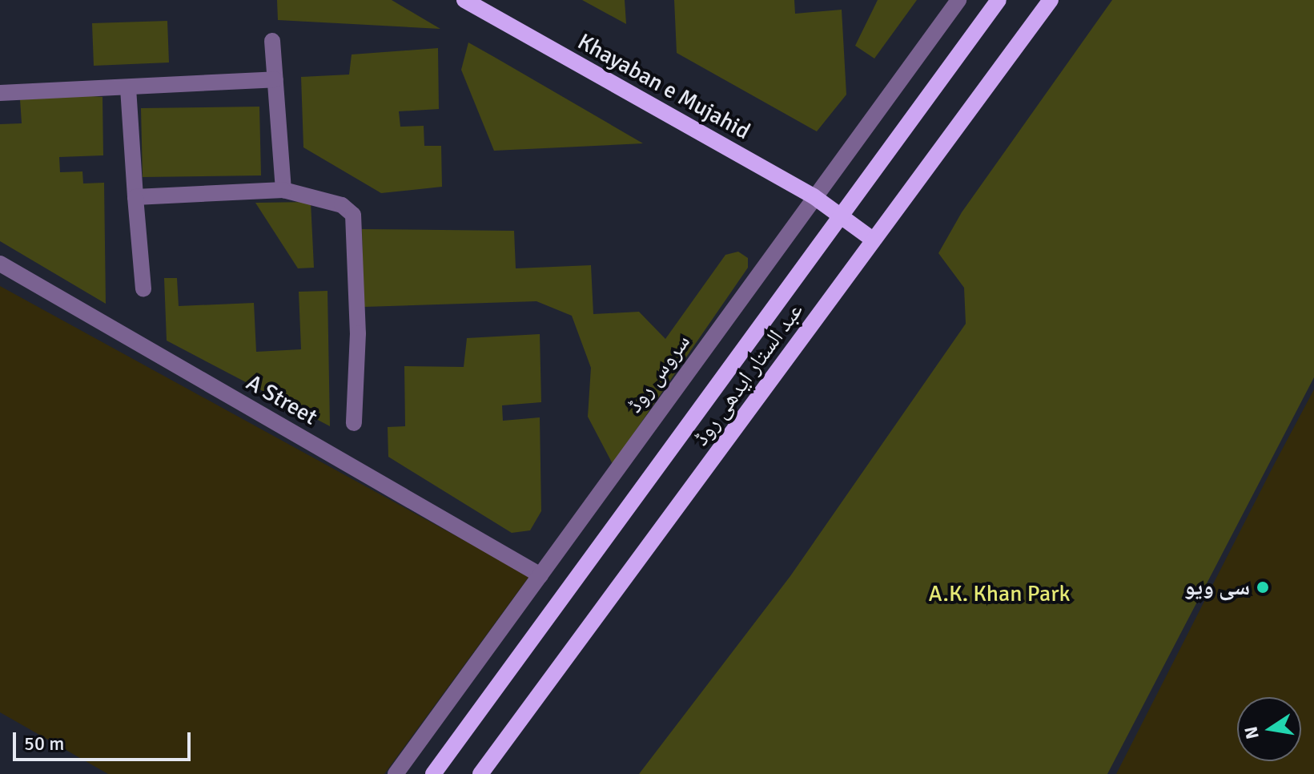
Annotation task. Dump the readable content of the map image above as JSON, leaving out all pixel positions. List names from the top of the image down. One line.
{"streets":{"main road":["Khayaban e Mujahid","عبد الستار ایدھی روڈ"],"street":["سروس روڈ","A Street"]},"crossings":[["Khayaban e Mujahid","سروس روڈ"],["Khayaban e Mujahid","عبد الستار ایدھی روڈ"],["سروس روڈ","A Street"]],"parks":["A.K. Khan Park"],"places":["سی ویو"],"scale_bar":"50 m","north":"left"}
